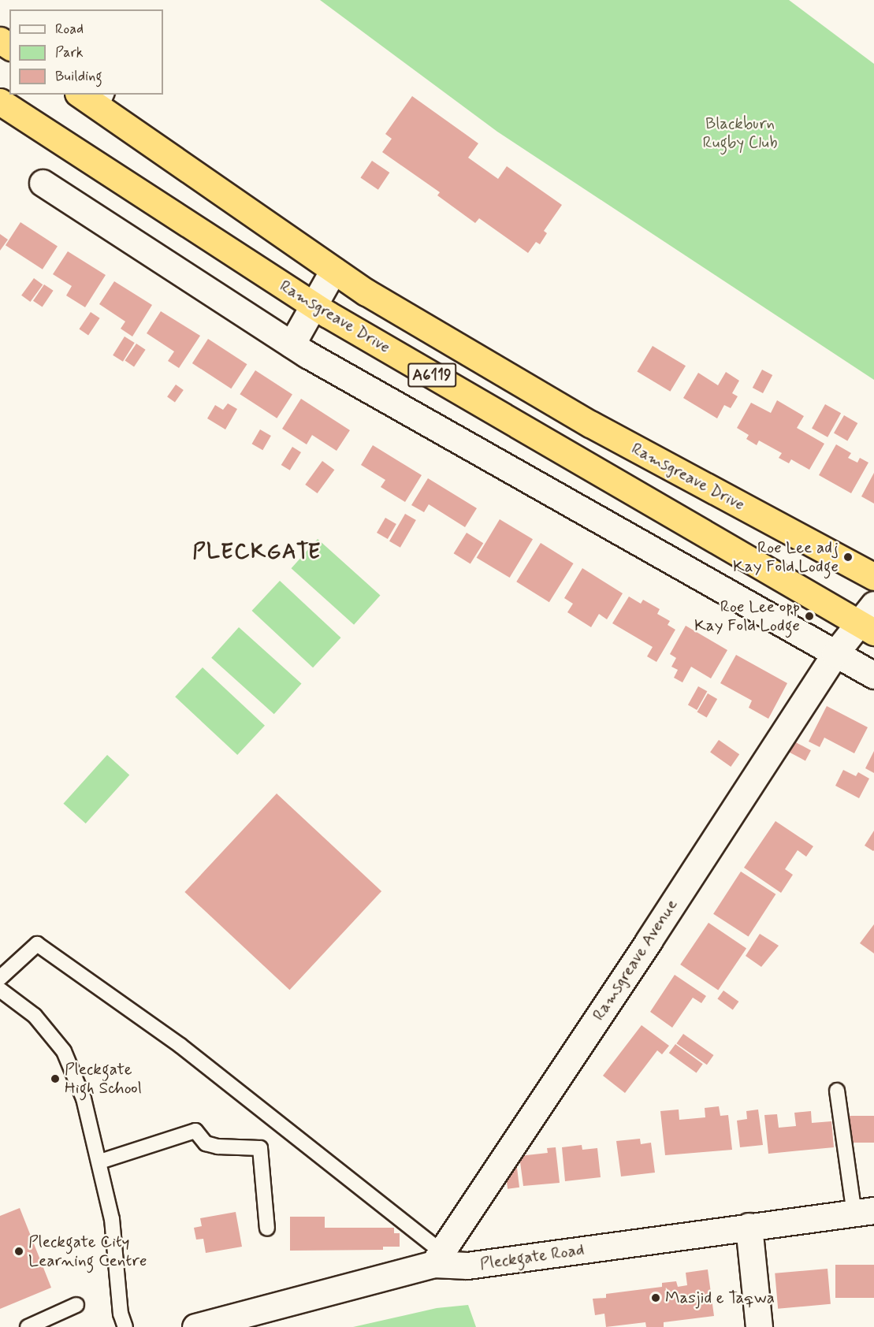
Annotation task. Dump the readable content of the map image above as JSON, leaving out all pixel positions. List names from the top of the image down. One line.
{"streets":{"highway":["Ramsgreave Drive","A6119"],"street":["Ramsgreave Avenue","Pleckgate Road"]},"crossings":[["Ramsgreave Drive","Ramsgreave Avenue"],["Ramsgreave Avenue","Pleckgate Road"]],"districts":["PLECKGATE"],"parks":["Blackburn Rugby Club"],"places":["Roe Lee adj Kay Fold Lodge","Roe Lee opp Kay Fold Lodge","Pleckgate High School","Pleckgate City Learning Centre","Masjid e Taqwa"],"legend":["Road","Park","Building"]}
